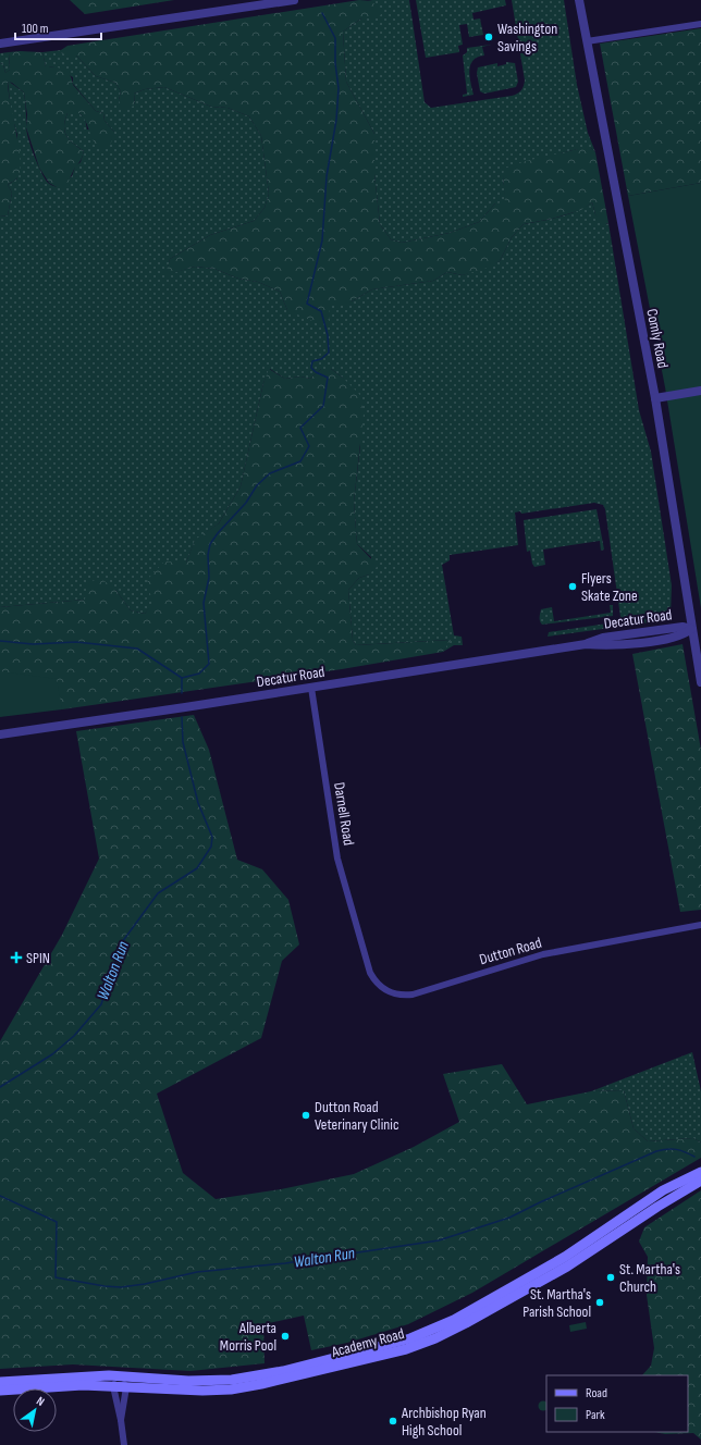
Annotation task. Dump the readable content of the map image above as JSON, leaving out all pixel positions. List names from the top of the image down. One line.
{"streets":{"main road":["Academy Road"],"street":["Comly Road","Decatur Road","Darnell Road","Dutton Road"]},"crossings":[["Comly Road","Decatur Road"],["Decatur Road","Darnell Road"],["Darnell Road","Dutton Road"]],"water":["Walton Run"],"places":{"other":["Washington Savings","Flyers Skate Zone","Dutton Road Veterinary Clinic","St. Martha's Church","St. Martha's Parish School","Alberta Morris Pool","Archbishop Ryan High School"],"health":["SPIN"]},"legend":["Road","Park"],"scale_bar":"100 m","north":"top right"}
